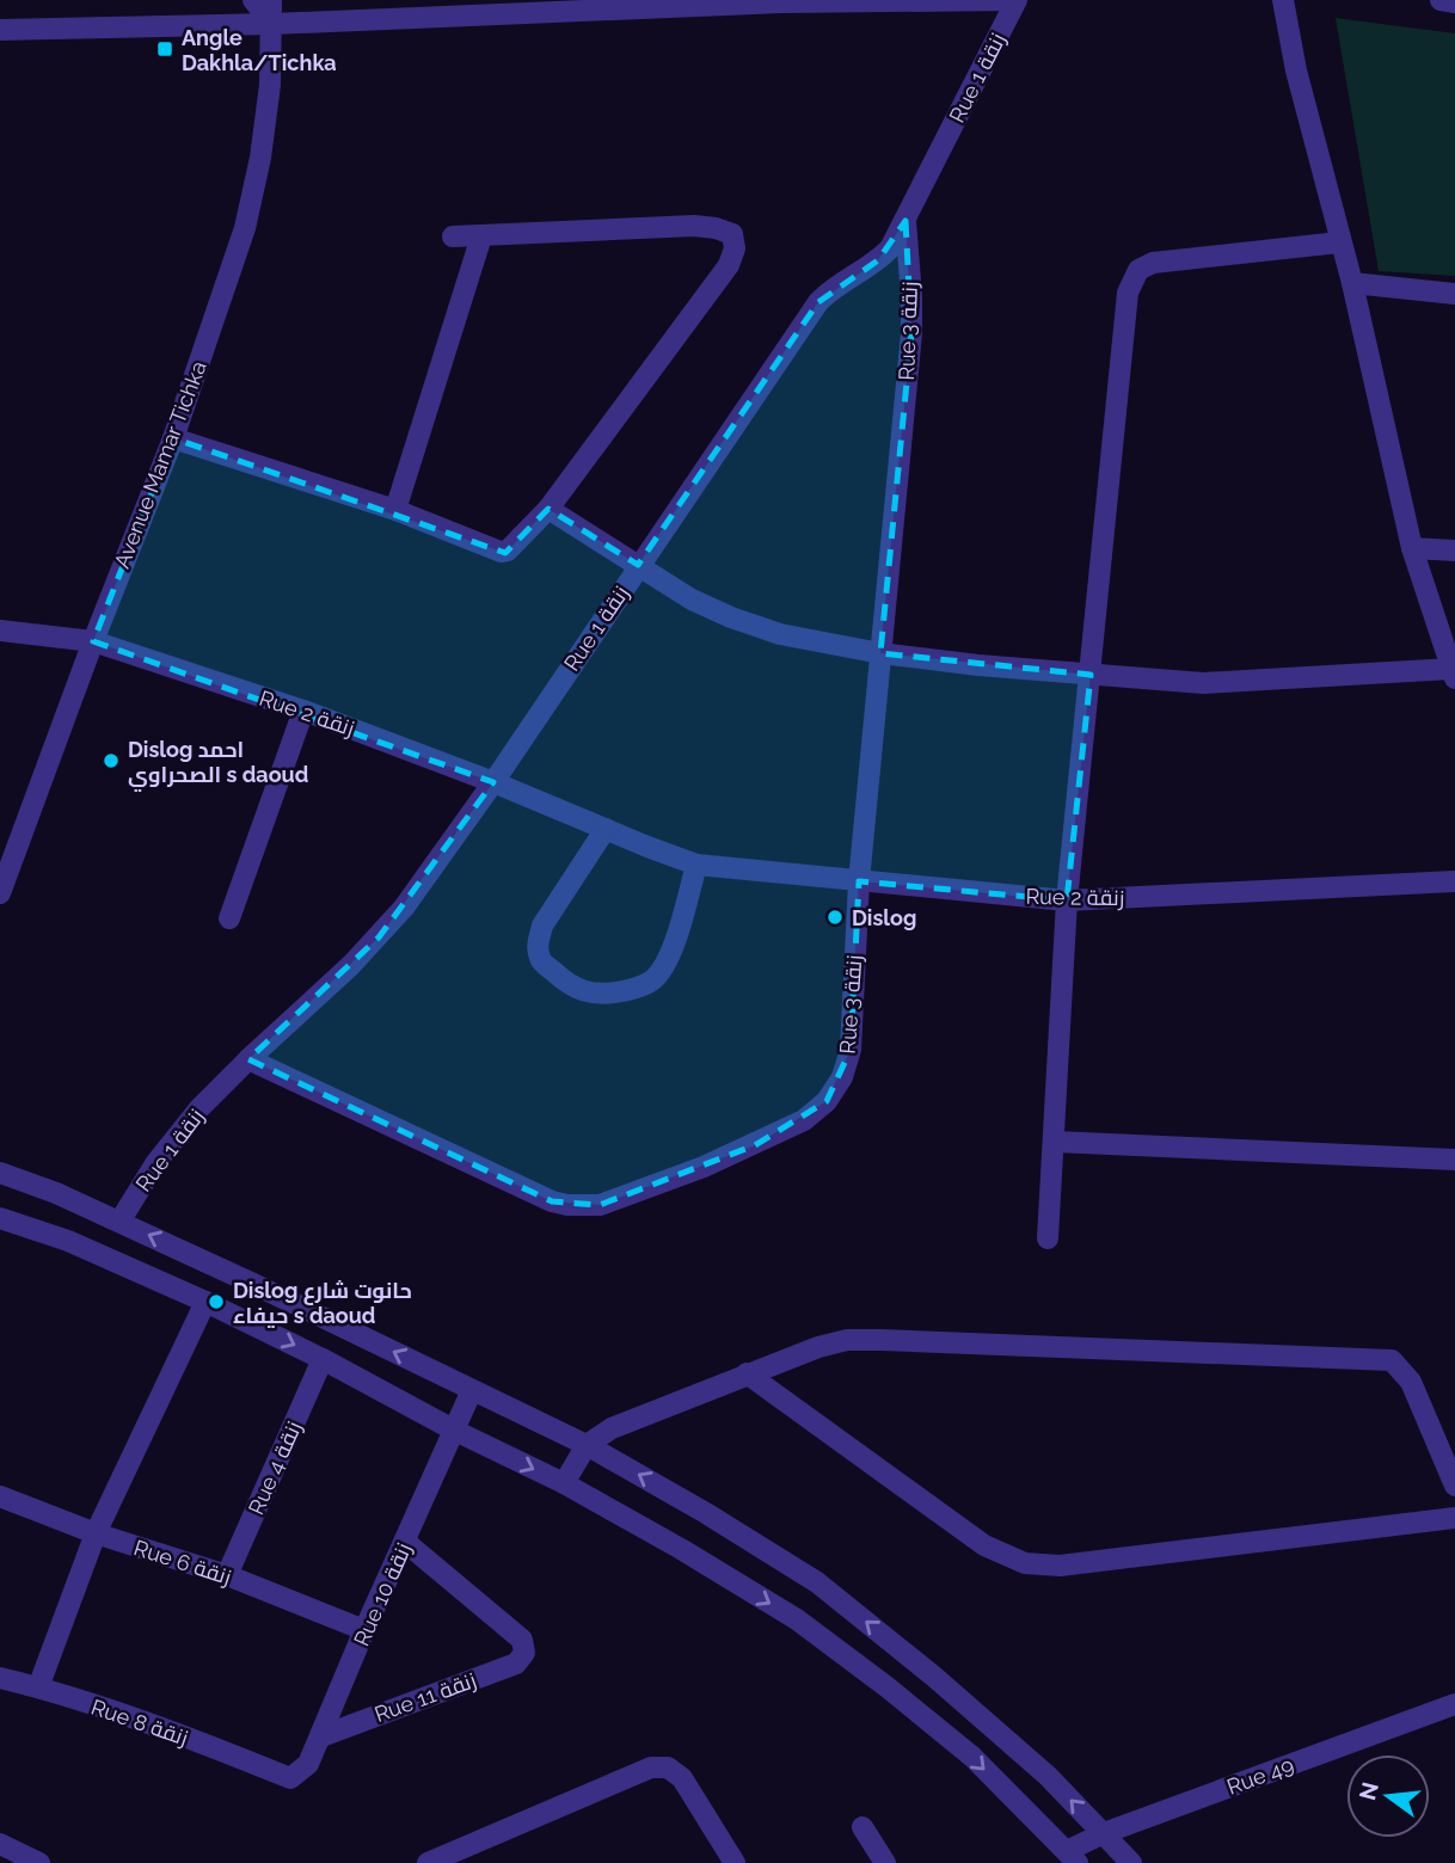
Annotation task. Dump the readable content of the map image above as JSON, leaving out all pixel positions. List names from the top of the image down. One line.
{"streets":{"street":["Rue 1 زنقة","Rue 3 زنقة","Avenue Mamar Tichka","Rue 2 زنقة","Rue 4 زنقة","Rue 6 زنقة","Rue 10 زنقة","Rue 11 زنقة","Rue 8 زنقة","Rue 49"]},"crossings":[["Rue 1 زنقة","Rue 3 زنقة"],["Rue 1 زنقة","Rue 2 زنقة"],["Rue 3 زنقة","Rue 2 زنقة"],["Avenue Mamar Tichka","Rue 2 زنقة"],["Rue 4 زنقة","Rue 6 زنقة"],["Rue 6 زنقة","Rue 10 زنقة"],["Rue 10 زنقة","Rue 11 زنقة"],["Rue 10 زنقة","Rue 8 زنقة"]],"places":{"transit":["Angle Dakhla/Tichka"],"other":["Dislog احمد الصحراوي s daoud","Dislog","Dislog حانوت شارع حيفاء s daoud"]},"north":"left"}
